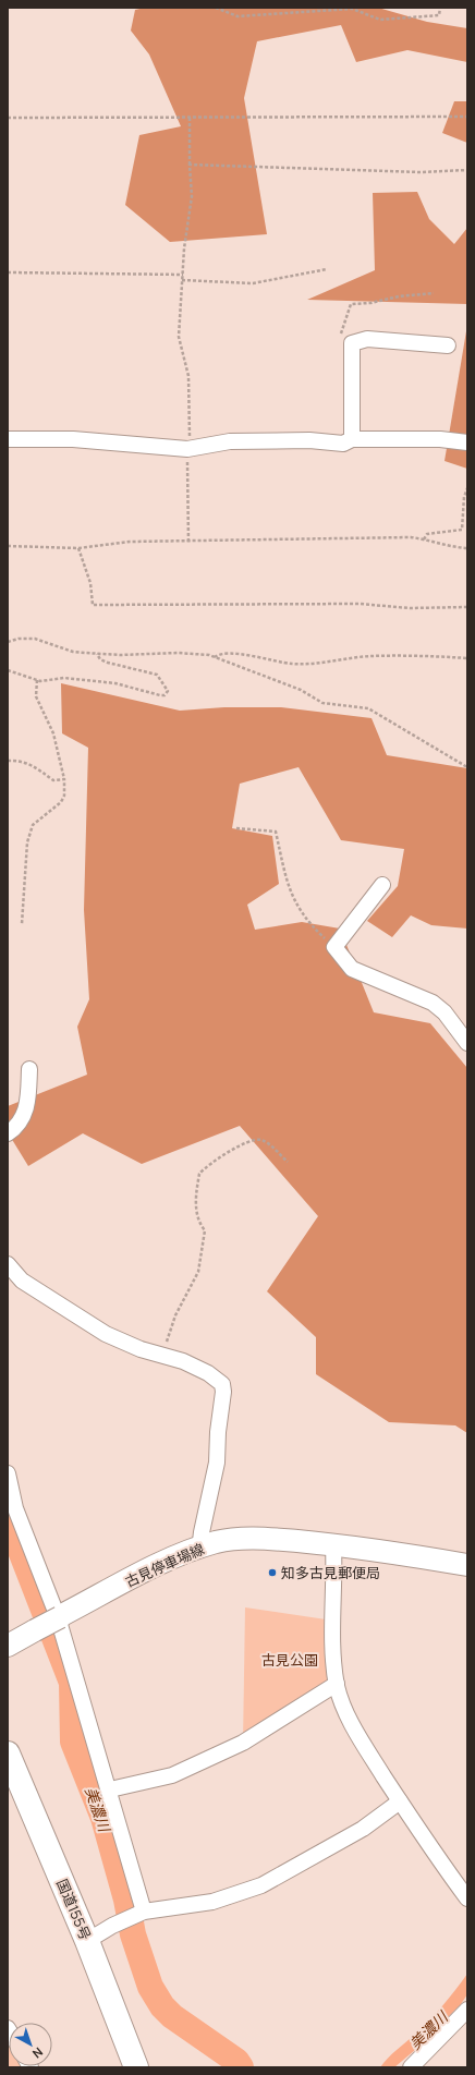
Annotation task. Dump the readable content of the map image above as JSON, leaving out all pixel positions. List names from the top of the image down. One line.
{"streets":{"highway":["国道155号"],"main road":["古見停車場線"]},"water":["美濃川"],"parks":["古見公園"],"places":["知多古見郵便局"],"north":"bottom right"}
